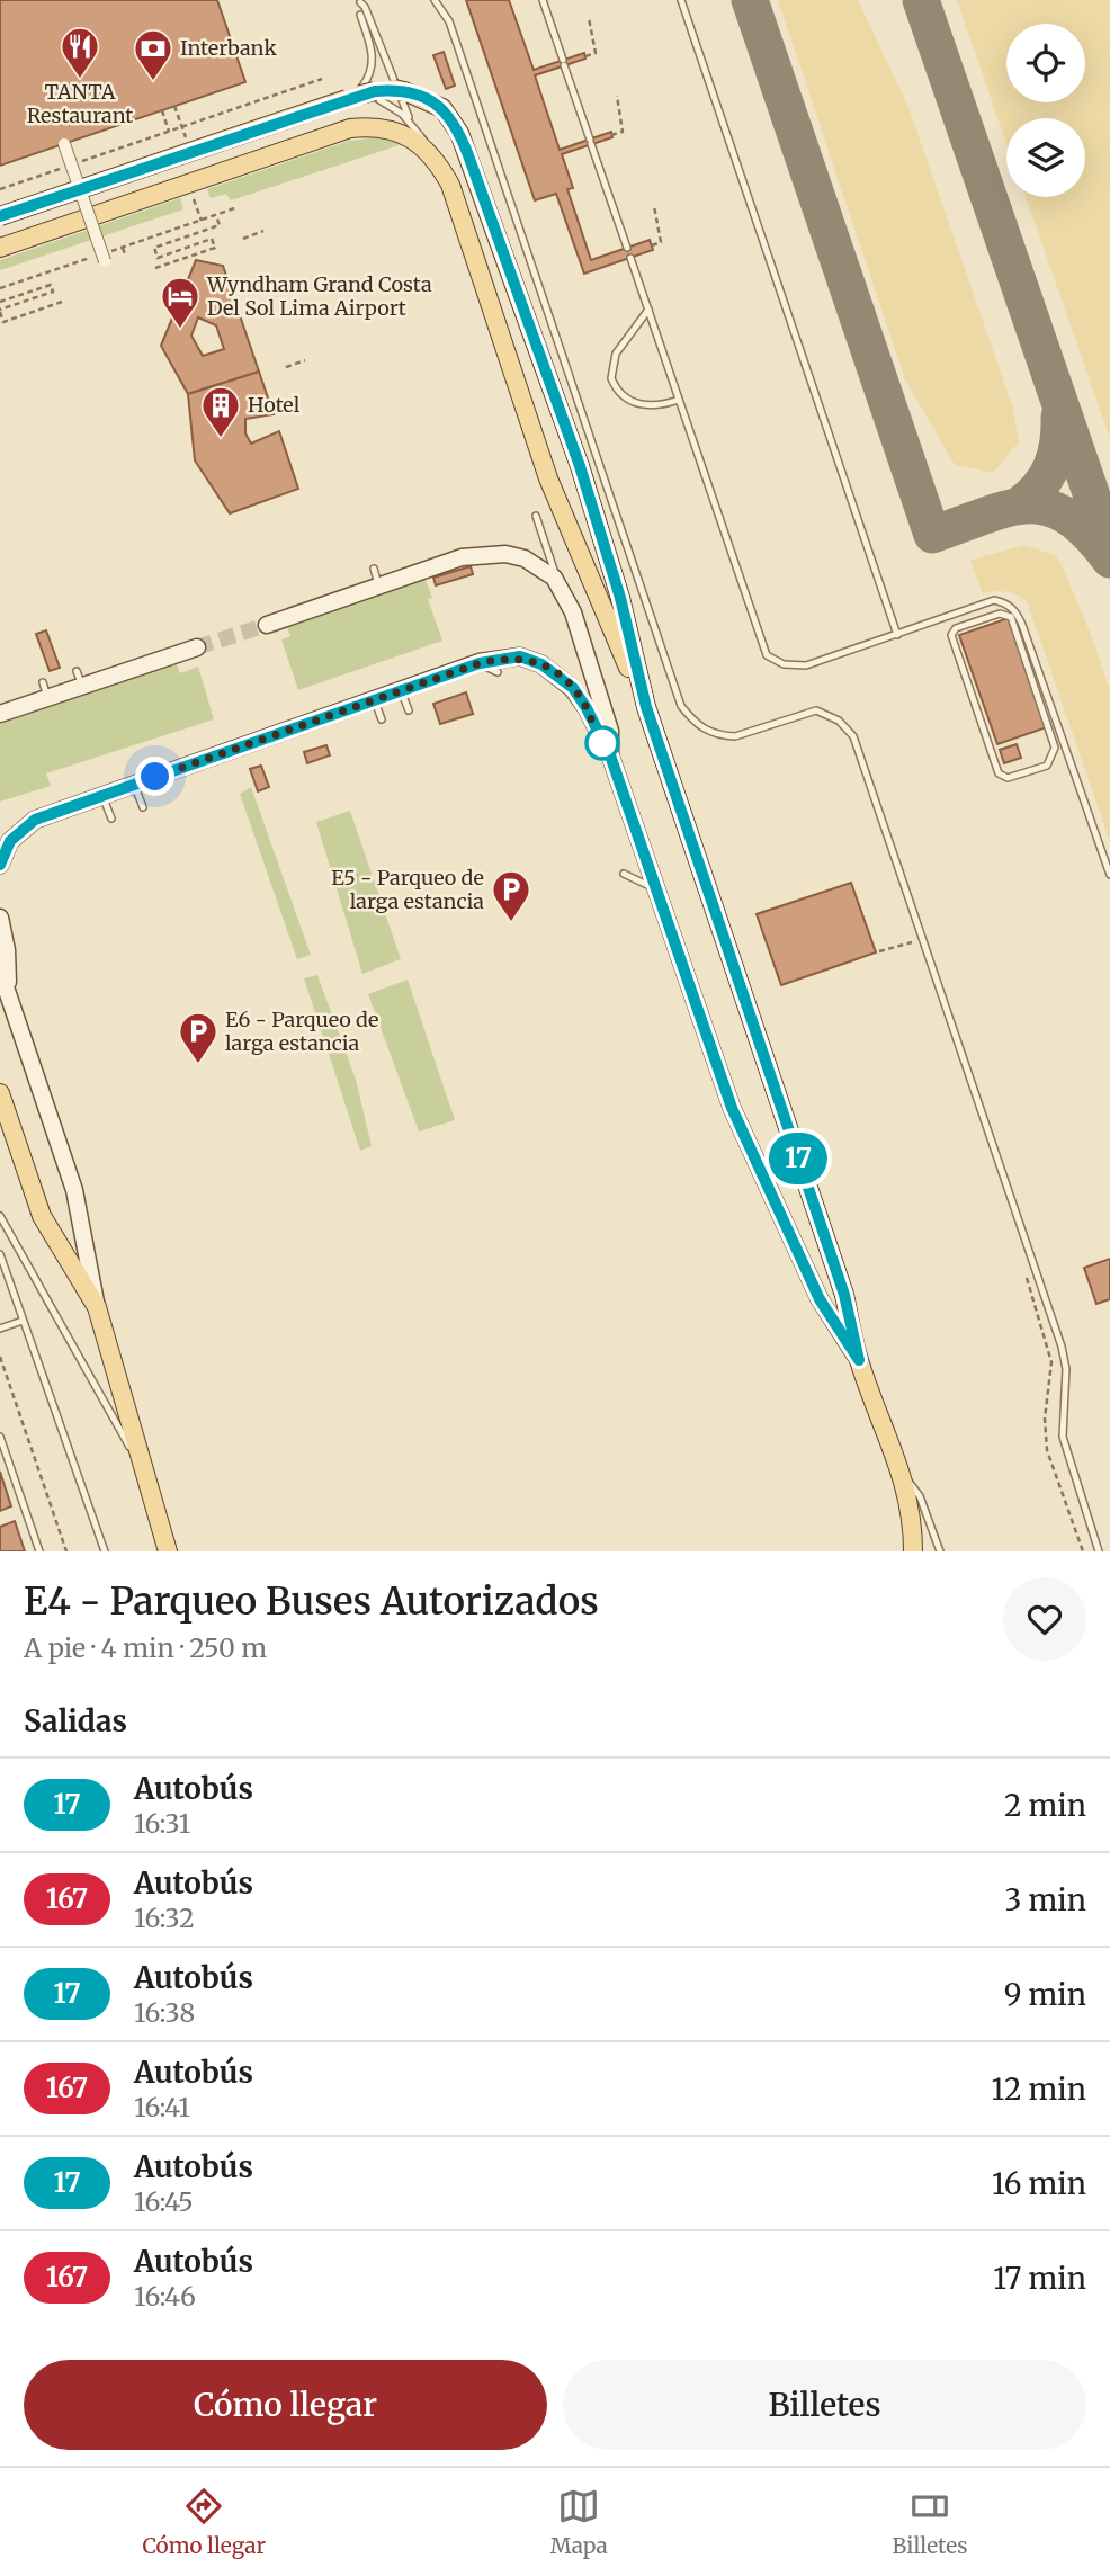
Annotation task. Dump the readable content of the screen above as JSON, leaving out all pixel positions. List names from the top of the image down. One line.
{"places":{"restaurant":["TANTA Restaurant"],"bank":["Interbank"],"hotel":["Wyndham Grand Costa Del Sol Lima Airport"],"building":["Hotel"],"parking":["E5 - Parqueo de larga estancia","E6 - Parqueo de larga estancia"]},"lines":["bus line 17"],"page":{"on_map":"17","heading":[["E4 - Parqueo Buses Autorizados","A pie · 4 min · 250 m"],"Salidas"],"list":[{"mark":"17","name":"Autobús","note":"16:31","value":"2 min"},{"mark":"167","name":"Autobús","note":"16:32","value":"3 min"},{"mark":"17","name":"Autobús","note":"16:38","value":"9 min"},{"mark":"167","name":"Autobús","note":"16:41","value":"12 min"},{"mark":"17","name":"Autobús","note":"16:45","value":"16 min"},{"mark":"167","name":"Autobús","note":"16:46","value":"17 min"}],"buttons":["Cómo llegar","Billetes"],"tabs":["Cómo llegar","Mapa","Billetes"]}}
